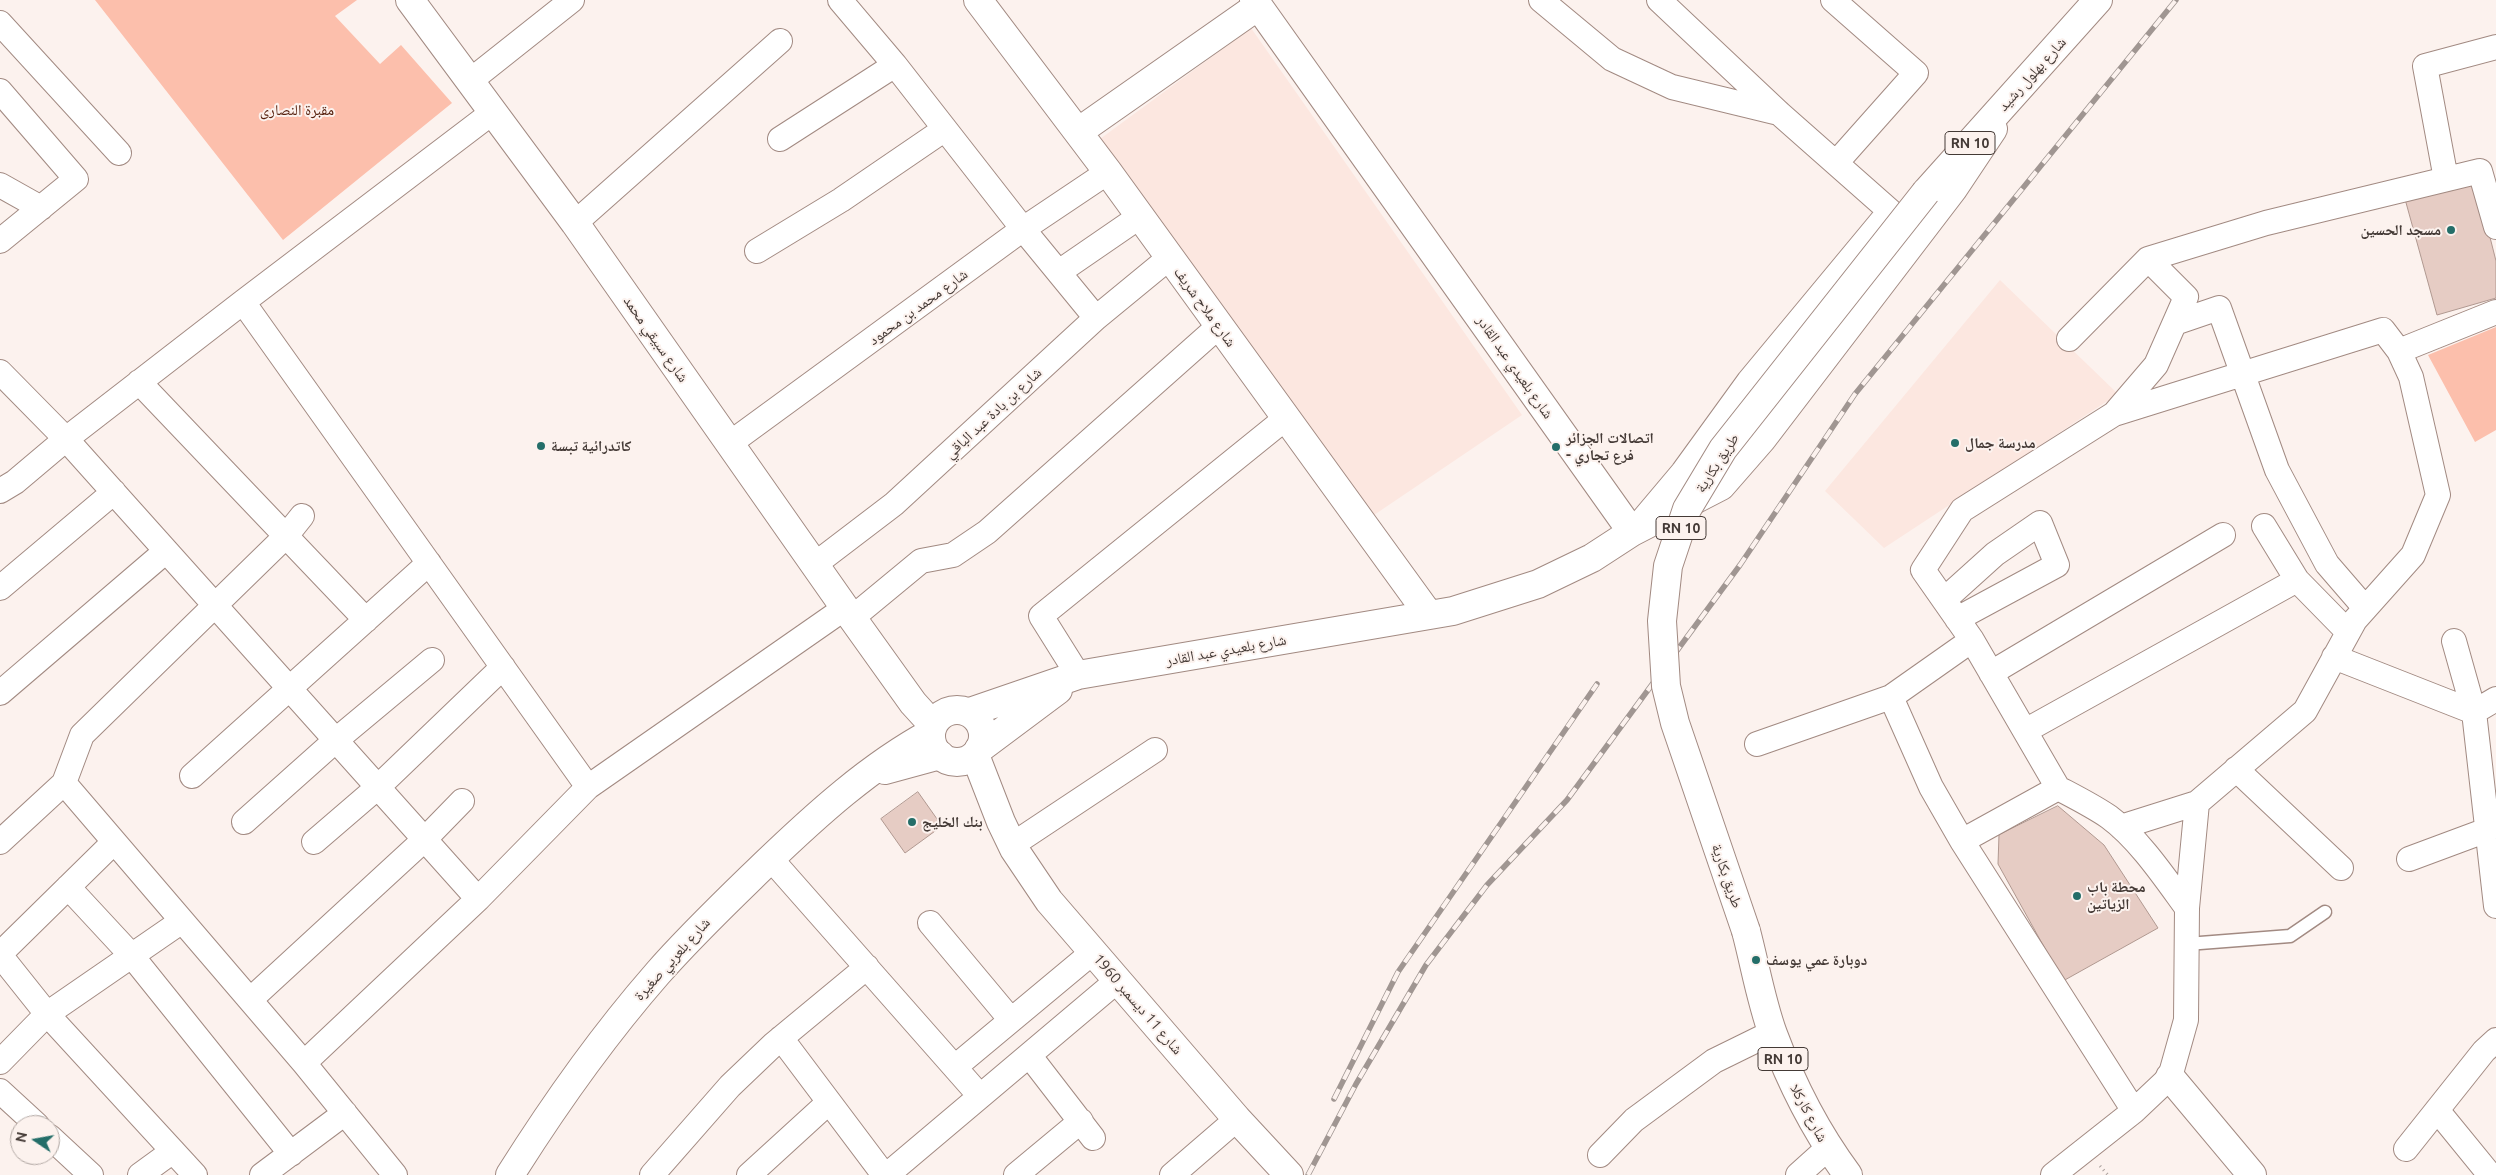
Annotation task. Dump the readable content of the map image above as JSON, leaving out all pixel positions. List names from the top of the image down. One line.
{"streets":{"main road":["شارع بهلول رشيد","RN 10","شارع ملاح شريف","شارع سبيقي محمد","شارع بلعيدي عبد القادر","طريق بكارية","شارع بلعربي صغيرة","شارع 11 ديسمبر 1960","شارع كاركلا"],"street":["شارع محمد بن محمود","شارع بن بادة عبد الباقي"]},"crossings":[["شارع بهلول رشيد","طريق بكارية"],["شارع محمد بن محمود","شارع ملاح شريف"],["شارع محمد بن محمود","شارع سبيقي محمد"],["شارع ملاح شريف","شارع بلعيدي عبد القادر"],["شارع ملاح شريف","شارع بن بادة عبد الباقي"],["شارع سبيقي محمد","شارع بلعيدي عبد القادر"],["شارع سبيقي محمد","شارع بن بادة عبد الباقي"],["شارع سبيقي محمد","شارع بلعربي صغيرة"],["شارع سبيقي محمد","شارع 11 ديسمبر 1960"],["شارع بلعيدي عبد القادر","شارع بلعربي صغيرة"],["شارع بلعيدي عبد القادر","شارع 11 ديسمبر 1960"],["طريق بكارية","شارع كاركلا"],["شارع بلعربي صغيرة","شارع 11 ديسمبر 1960"]],"parks":["مقبرة النصارى"],"places":["مسجد الحسين","مدرسة جمال","كاتدرائية تبسة","اتصالات الجزائر - فرع تجاري","بنك الخليج","محطة باب الزياتين","دوبارة عمي يوسف"],"north":"left"}
